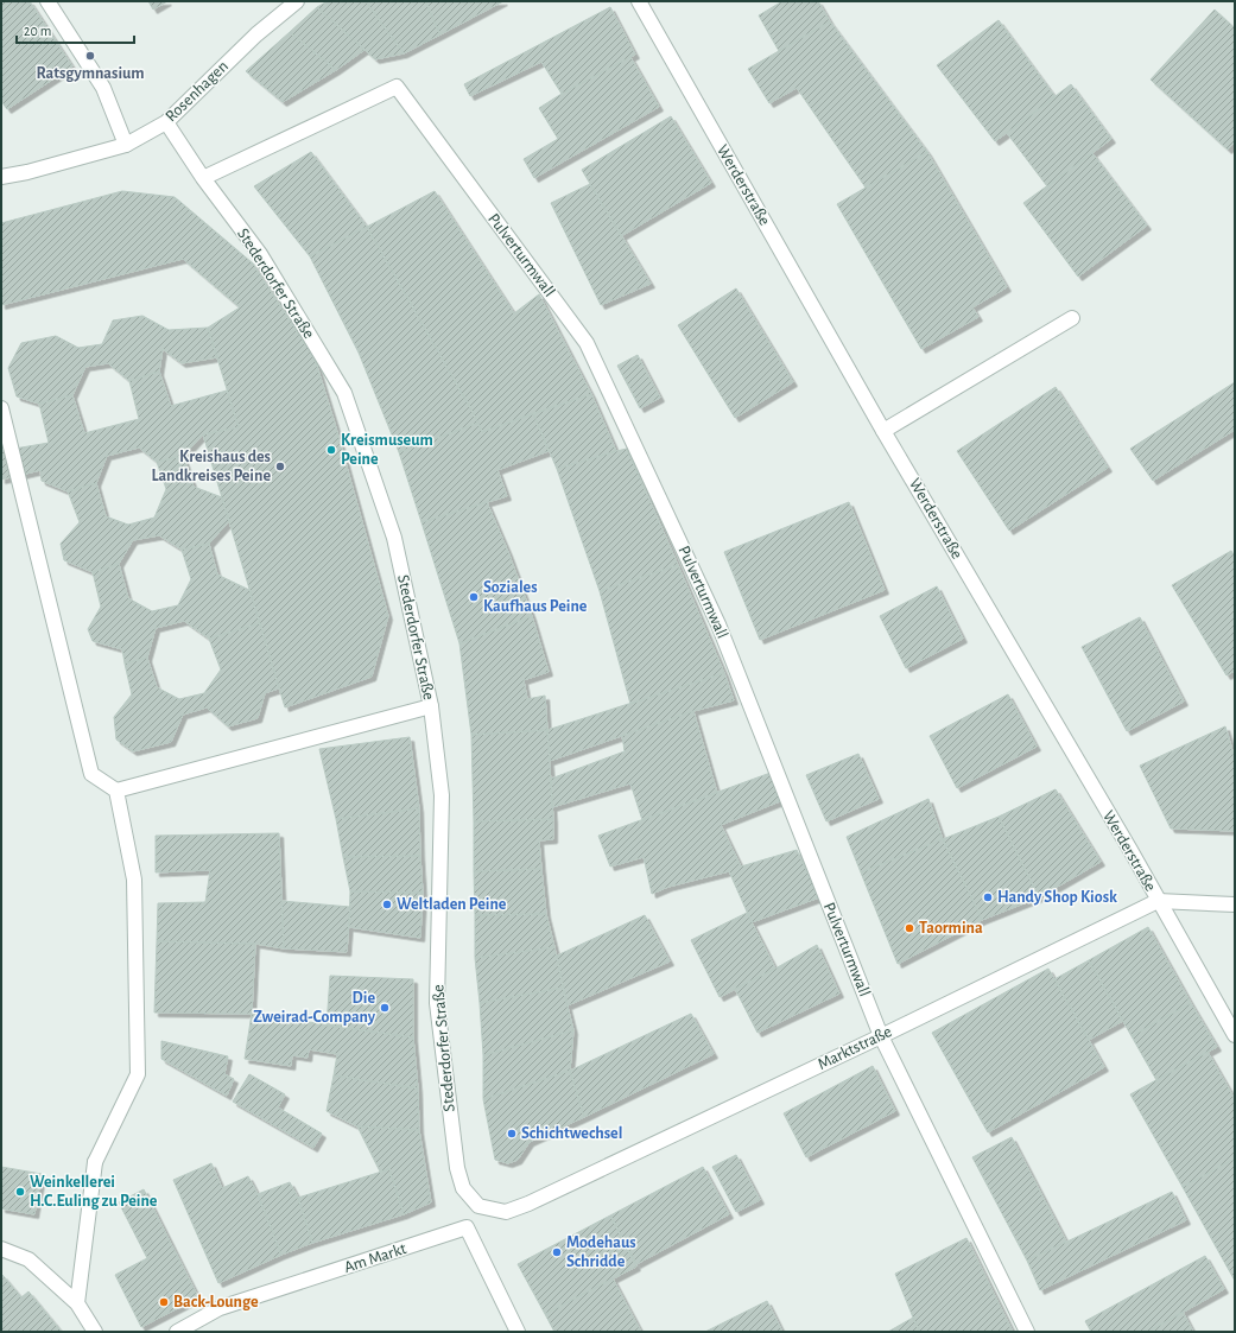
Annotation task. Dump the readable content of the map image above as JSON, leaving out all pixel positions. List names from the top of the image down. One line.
{"streets":{"street":["Rosenhagen","Werderstraße","Pulverturmwall","Stederdorfer Straße","Marktstraße","Am Markt"]},"crossings":[["Rosenhagen","Stederdorfer Straße"],["Werderstraße","Marktstraße"],["Pulverturmwall","Stederdorfer Straße"],["Pulverturmwall","Marktstraße"],["Stederdorfer Straße","Marktstraße"]],"places":["Ratsgymnasium","Kreismuseum Peine","Kreishaus des Landkreises Peine","Soziales Kaufhaus Peine","Handy Shop Kiosk","Weltladen Peine","Taormina","Die Zweirad-Company","Schichtwechsel","Weinkellerei H.C.Euling zu Peine","Modehaus Schridde","Back-Lounge"],"scale_bar":"20 m"}
